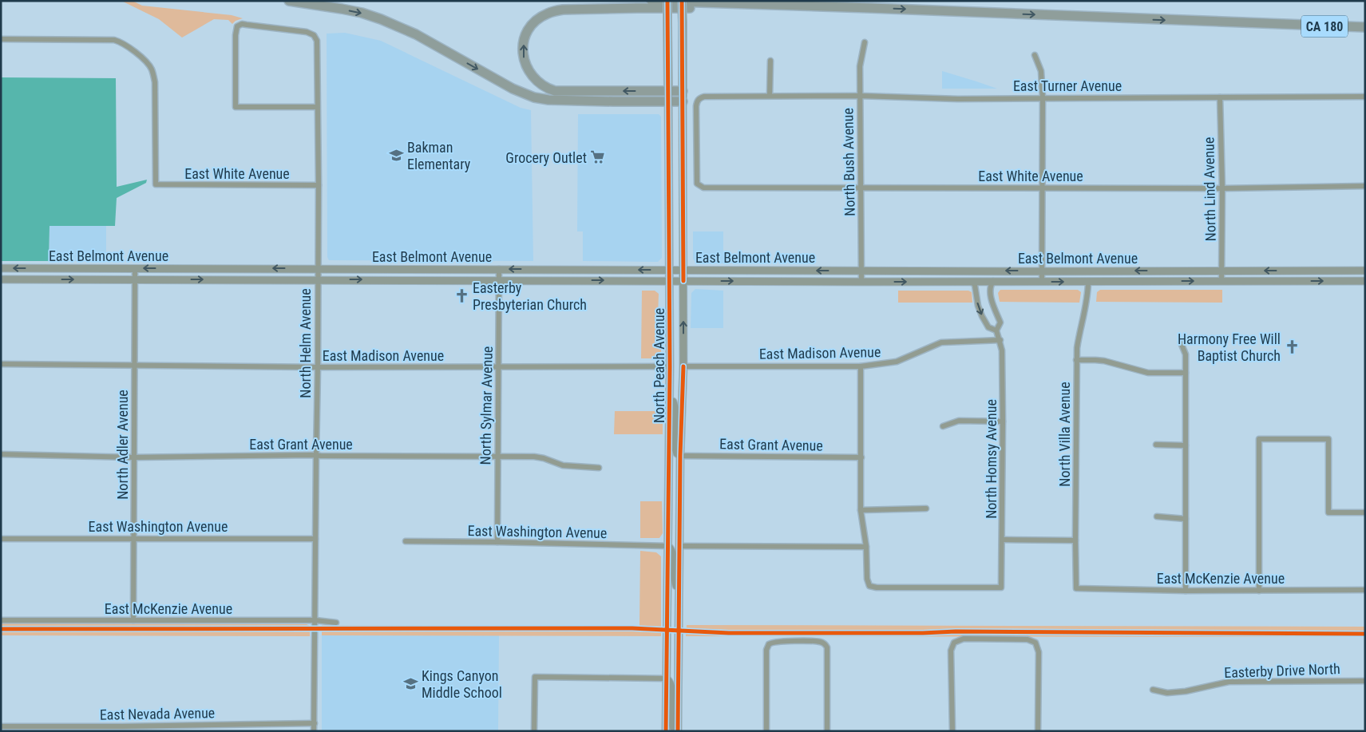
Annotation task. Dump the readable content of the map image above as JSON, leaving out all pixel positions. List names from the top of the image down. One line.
{"streets":{"highway":["CA 180"],"main road":["East Belmont Avenue","North Peach Avenue"],"street":["East Turner Avenue","North Bush Avenue","East White Avenue","North Lind Avenue","North Helm Avenue","East Madison Avenue","North Sylmar Avenue","North Villa Avenue","East Grant Avenue","North Adler Avenue","North Homsy Avenue","East Washington Avenue","East McKenzie Avenue","Easterby Drive North","East Nevada Avenue"]},"crossings":[["East Turner Avenue","North Bush Avenue"],["East Turner Avenue","East White Avenue"],["East Turner Avenue","North Lind Avenue"],["North Bush Avenue","East White Avenue"],["North Bush Avenue","East Belmont Avenue"],["East White Avenue","North Lind Avenue"],["East White Avenue","North Helm Avenue"],["North Lind Avenue","East Belmont Avenue"],["East Belmont Avenue","North Helm Avenue"],["East Belmont Avenue","North Peach Avenue"],["East Belmont Avenue","North Sylmar Avenue"],["East Belmont Avenue","North Villa Avenue"],["East Belmont Avenue","North Adler Avenue"],["East Belmont Avenue","North Homsy Avenue"],["North Helm Avenue","East Madison Avenue"],["North Helm Avenue","East Grant Avenue"],["North Helm Avenue","East Washington Avenue"],["North Helm Avenue","East McKenzie Avenue"],["North Helm Avenue","East Nevada Avenue"],["East Madison Avenue","North Peach Avenue"],["East Madison Avenue","North Sylmar Avenue"],["East Madison Avenue","North Adler Avenue"],["East Madison Avenue","North Homsy Avenue"],["North Peach Avenue","East Grant Avenue"],["North Peach Avenue","East Washington Avenue"],["North Sylmar Avenue","East Grant Avenue"],["North Sylmar Avenue","East Washington Avenue"],["North Villa Avenue","East McKenzie Avenue"],["East Grant Avenue","North Adler Avenue"],["North Adler Avenue","East Washington Avenue"],["North Adler Avenue","East McKenzie Avenue"]],"places":{"school or university":["Bakman Elementary","Kings Canyon Middle School"],"supermarket":["Grocery Outlet"],"church":["Easterby Presbyterian Church","Harmony Free Will Baptist Church"]}}
